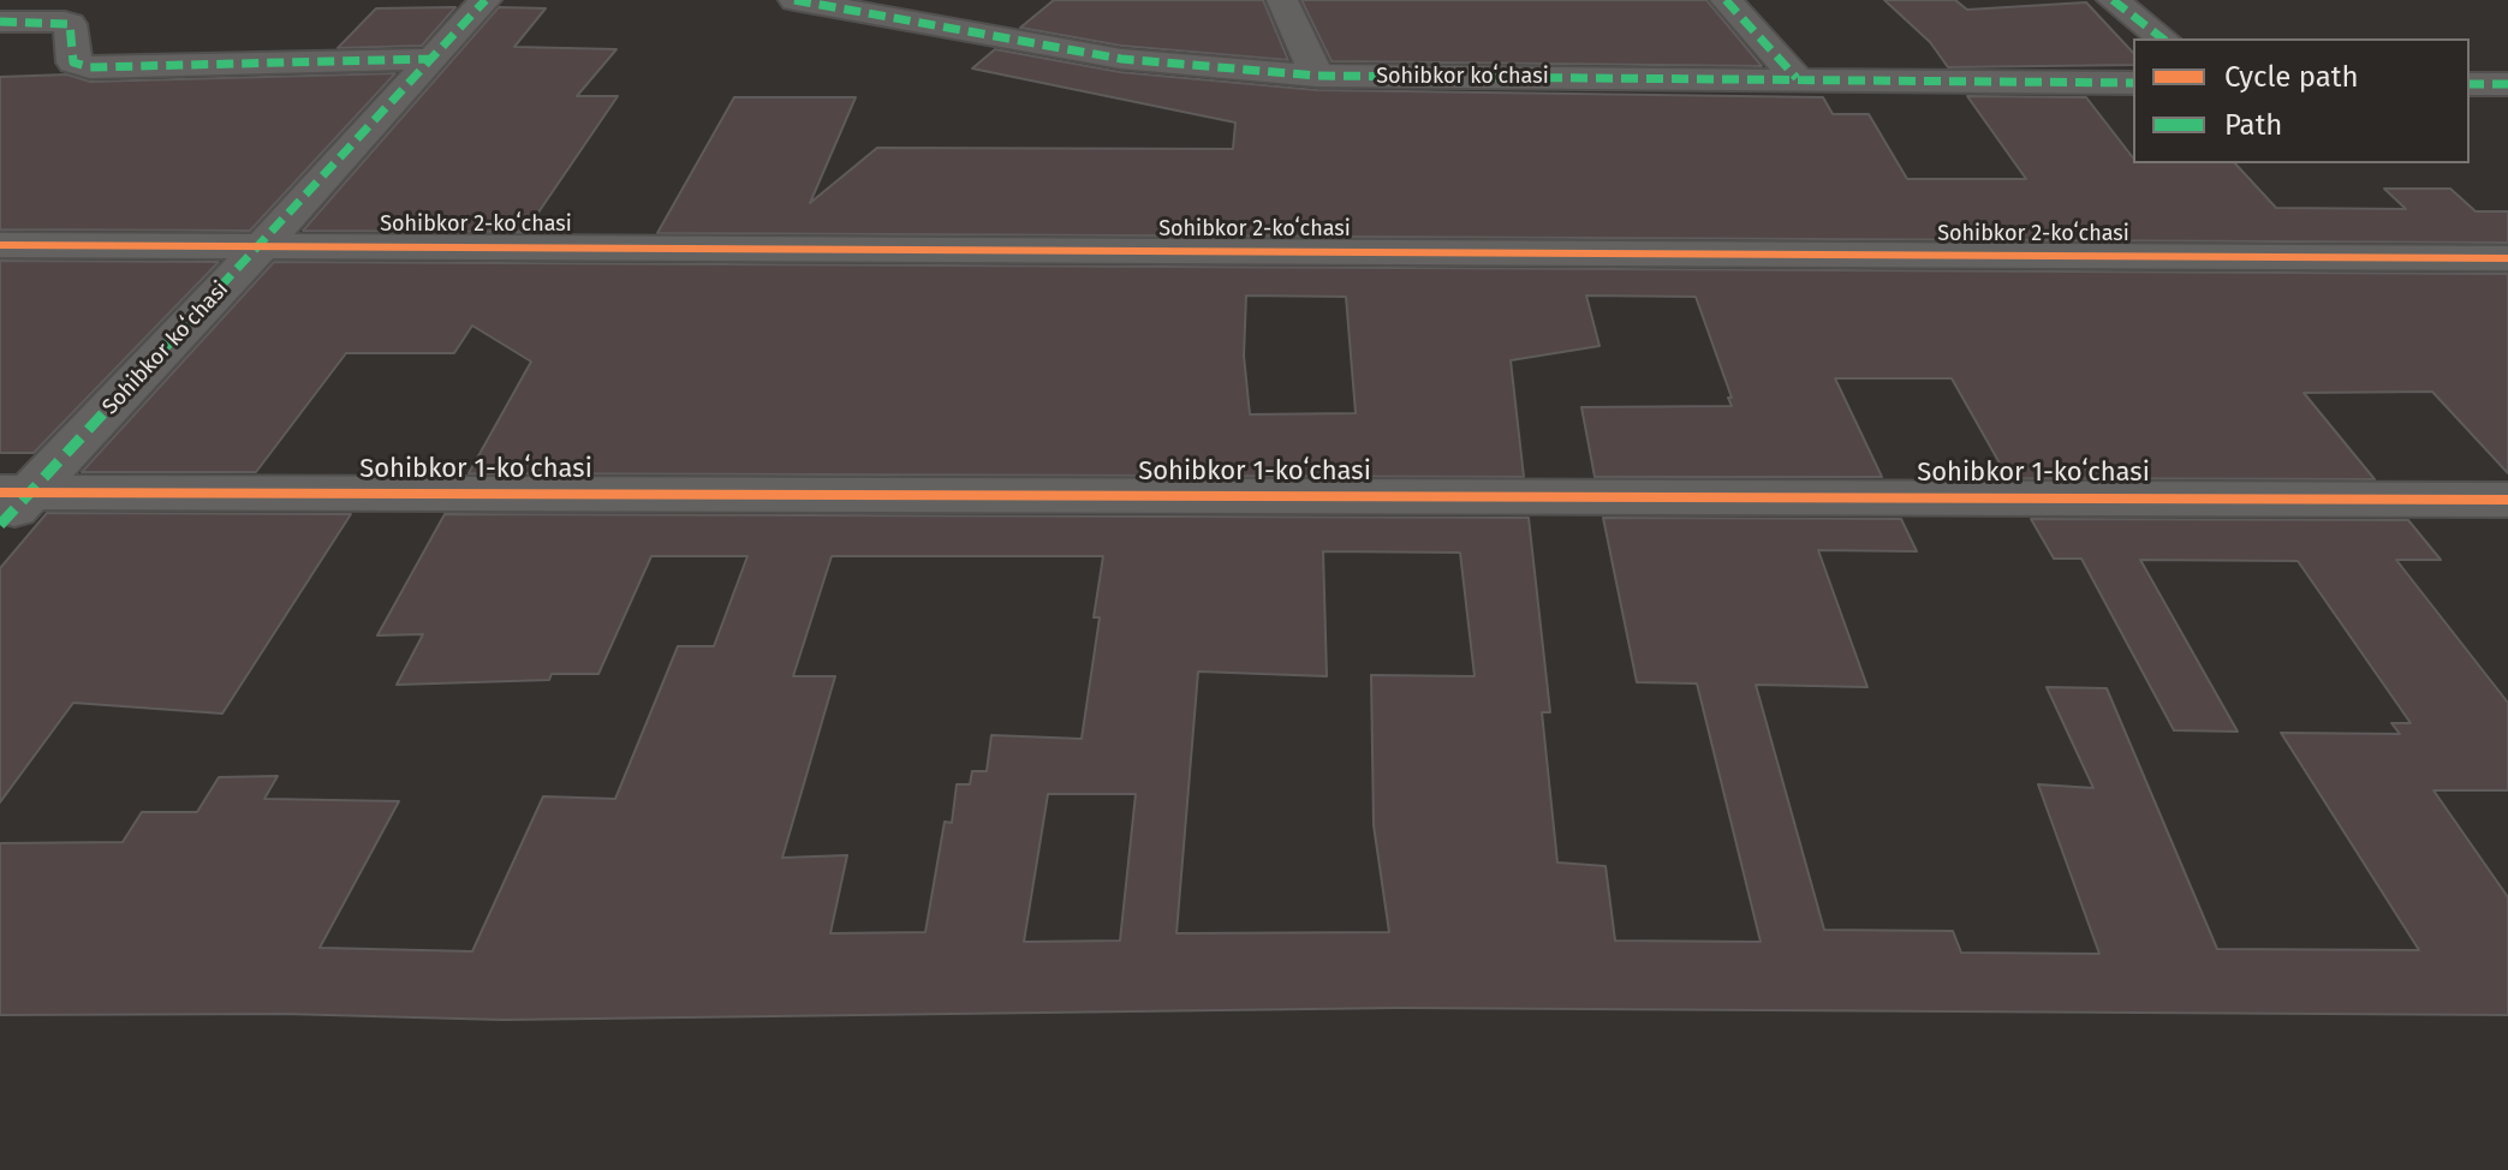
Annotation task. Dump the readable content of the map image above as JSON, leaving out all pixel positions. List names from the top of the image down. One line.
{"streets":{"street":["Sohibkor koʻchasi","Sohibkor 2-koʻchasi","Sohibkor 1-koʻchasi"]},"crossings":[["Sohibkor koʻchasi","Sohibkor 2-koʻchasi"],["Sohibkor koʻchasi","Sohibkor 1-koʻchasi"]],"legend":["Cycle path","Path"]}
